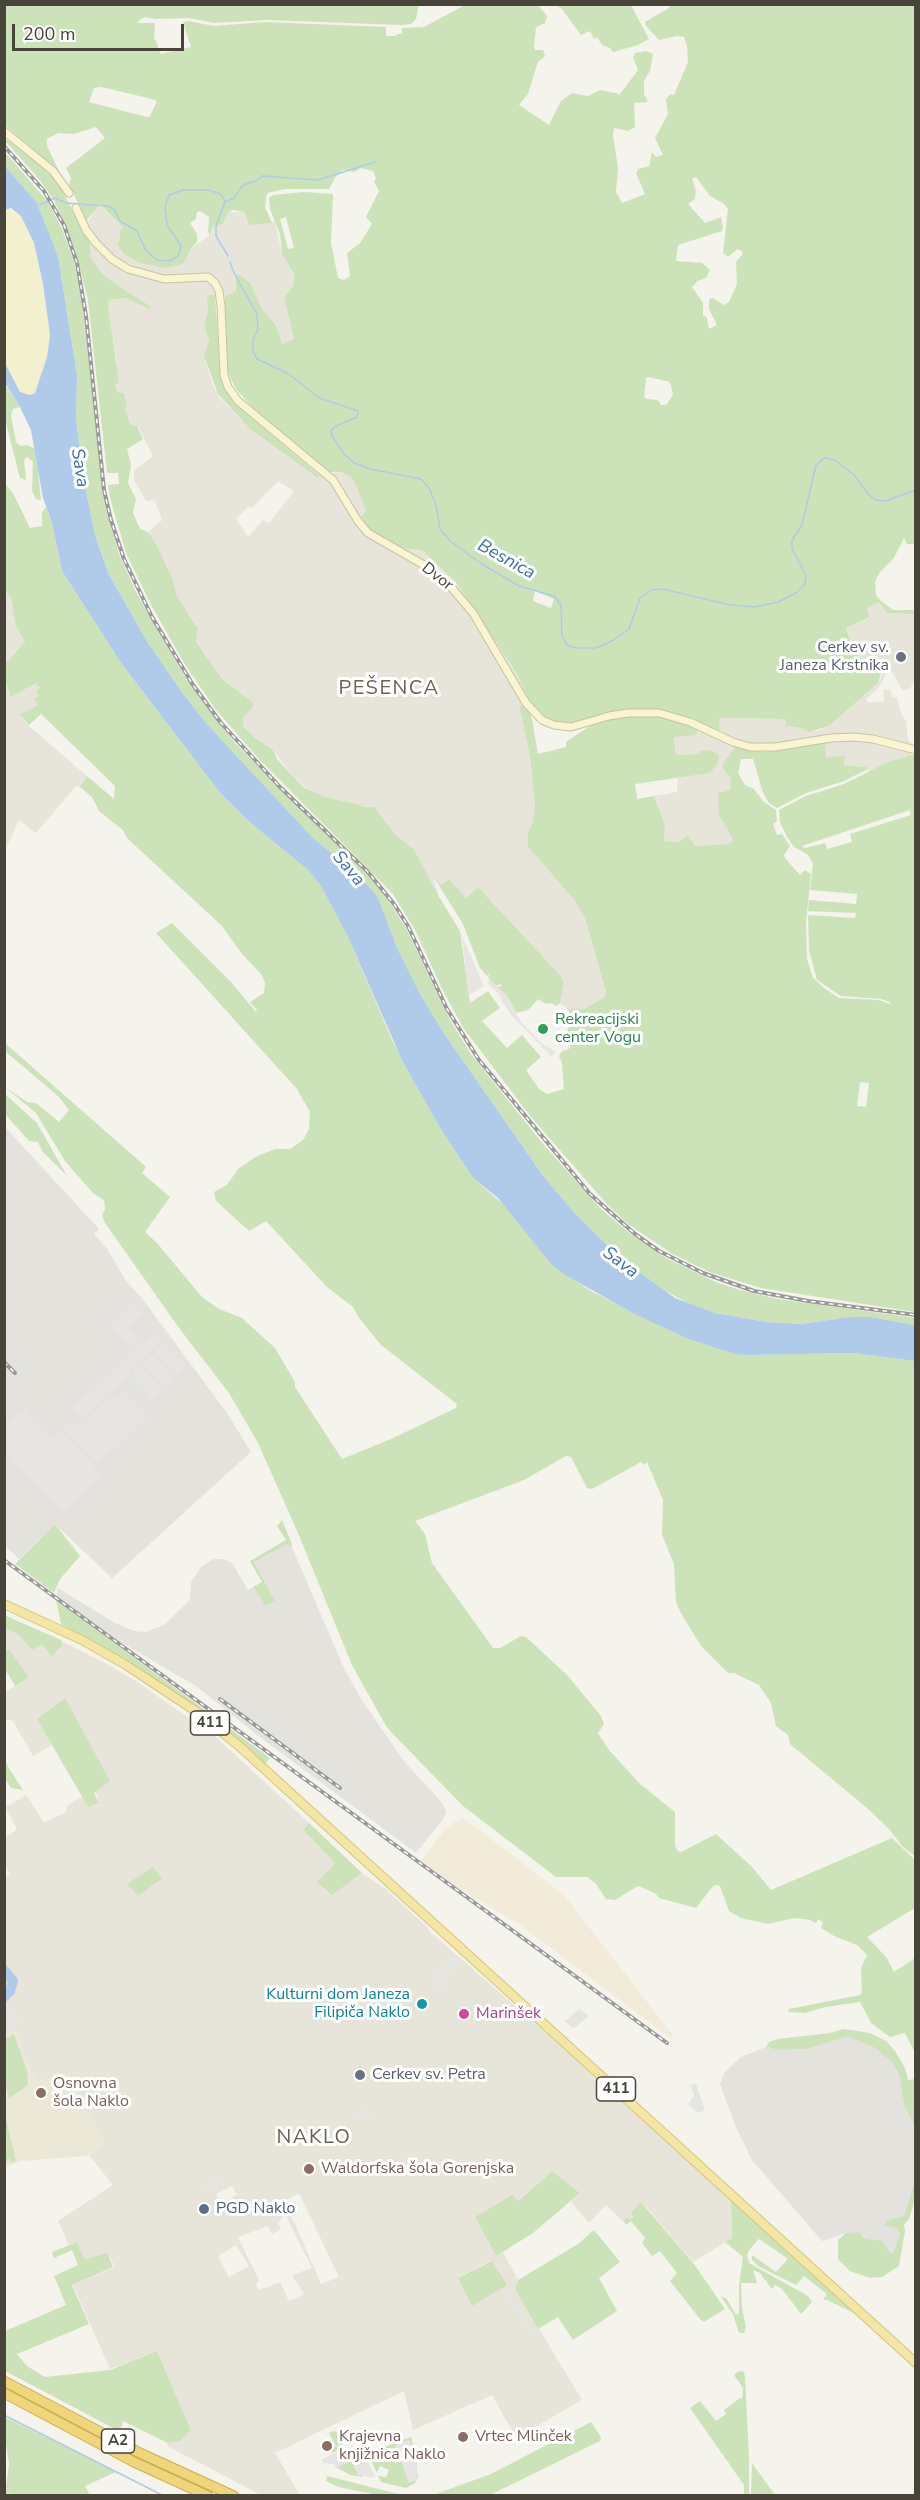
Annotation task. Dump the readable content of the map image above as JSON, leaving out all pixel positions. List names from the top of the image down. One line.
{"streets":{"highway":["A2"],"main road":["411"],"street":["Dvor"]},"districts":["PEŠENCA","NAKLO"],"water":["Sava","Besnica"],"places":["Cerkev sv. Janeza Krstnika","Rekreacijski center Vogu","Kulturni dom Janeza Filipiča Naklo","Marinšek","Cerkev sv. Petra","Osnovna šola Naklo","Waldorfska šola Gorenjska","PGD Naklo","Vrtec Mlinček","Krajevna knjižnica Naklo"],"scale_bar":"200 m"}
